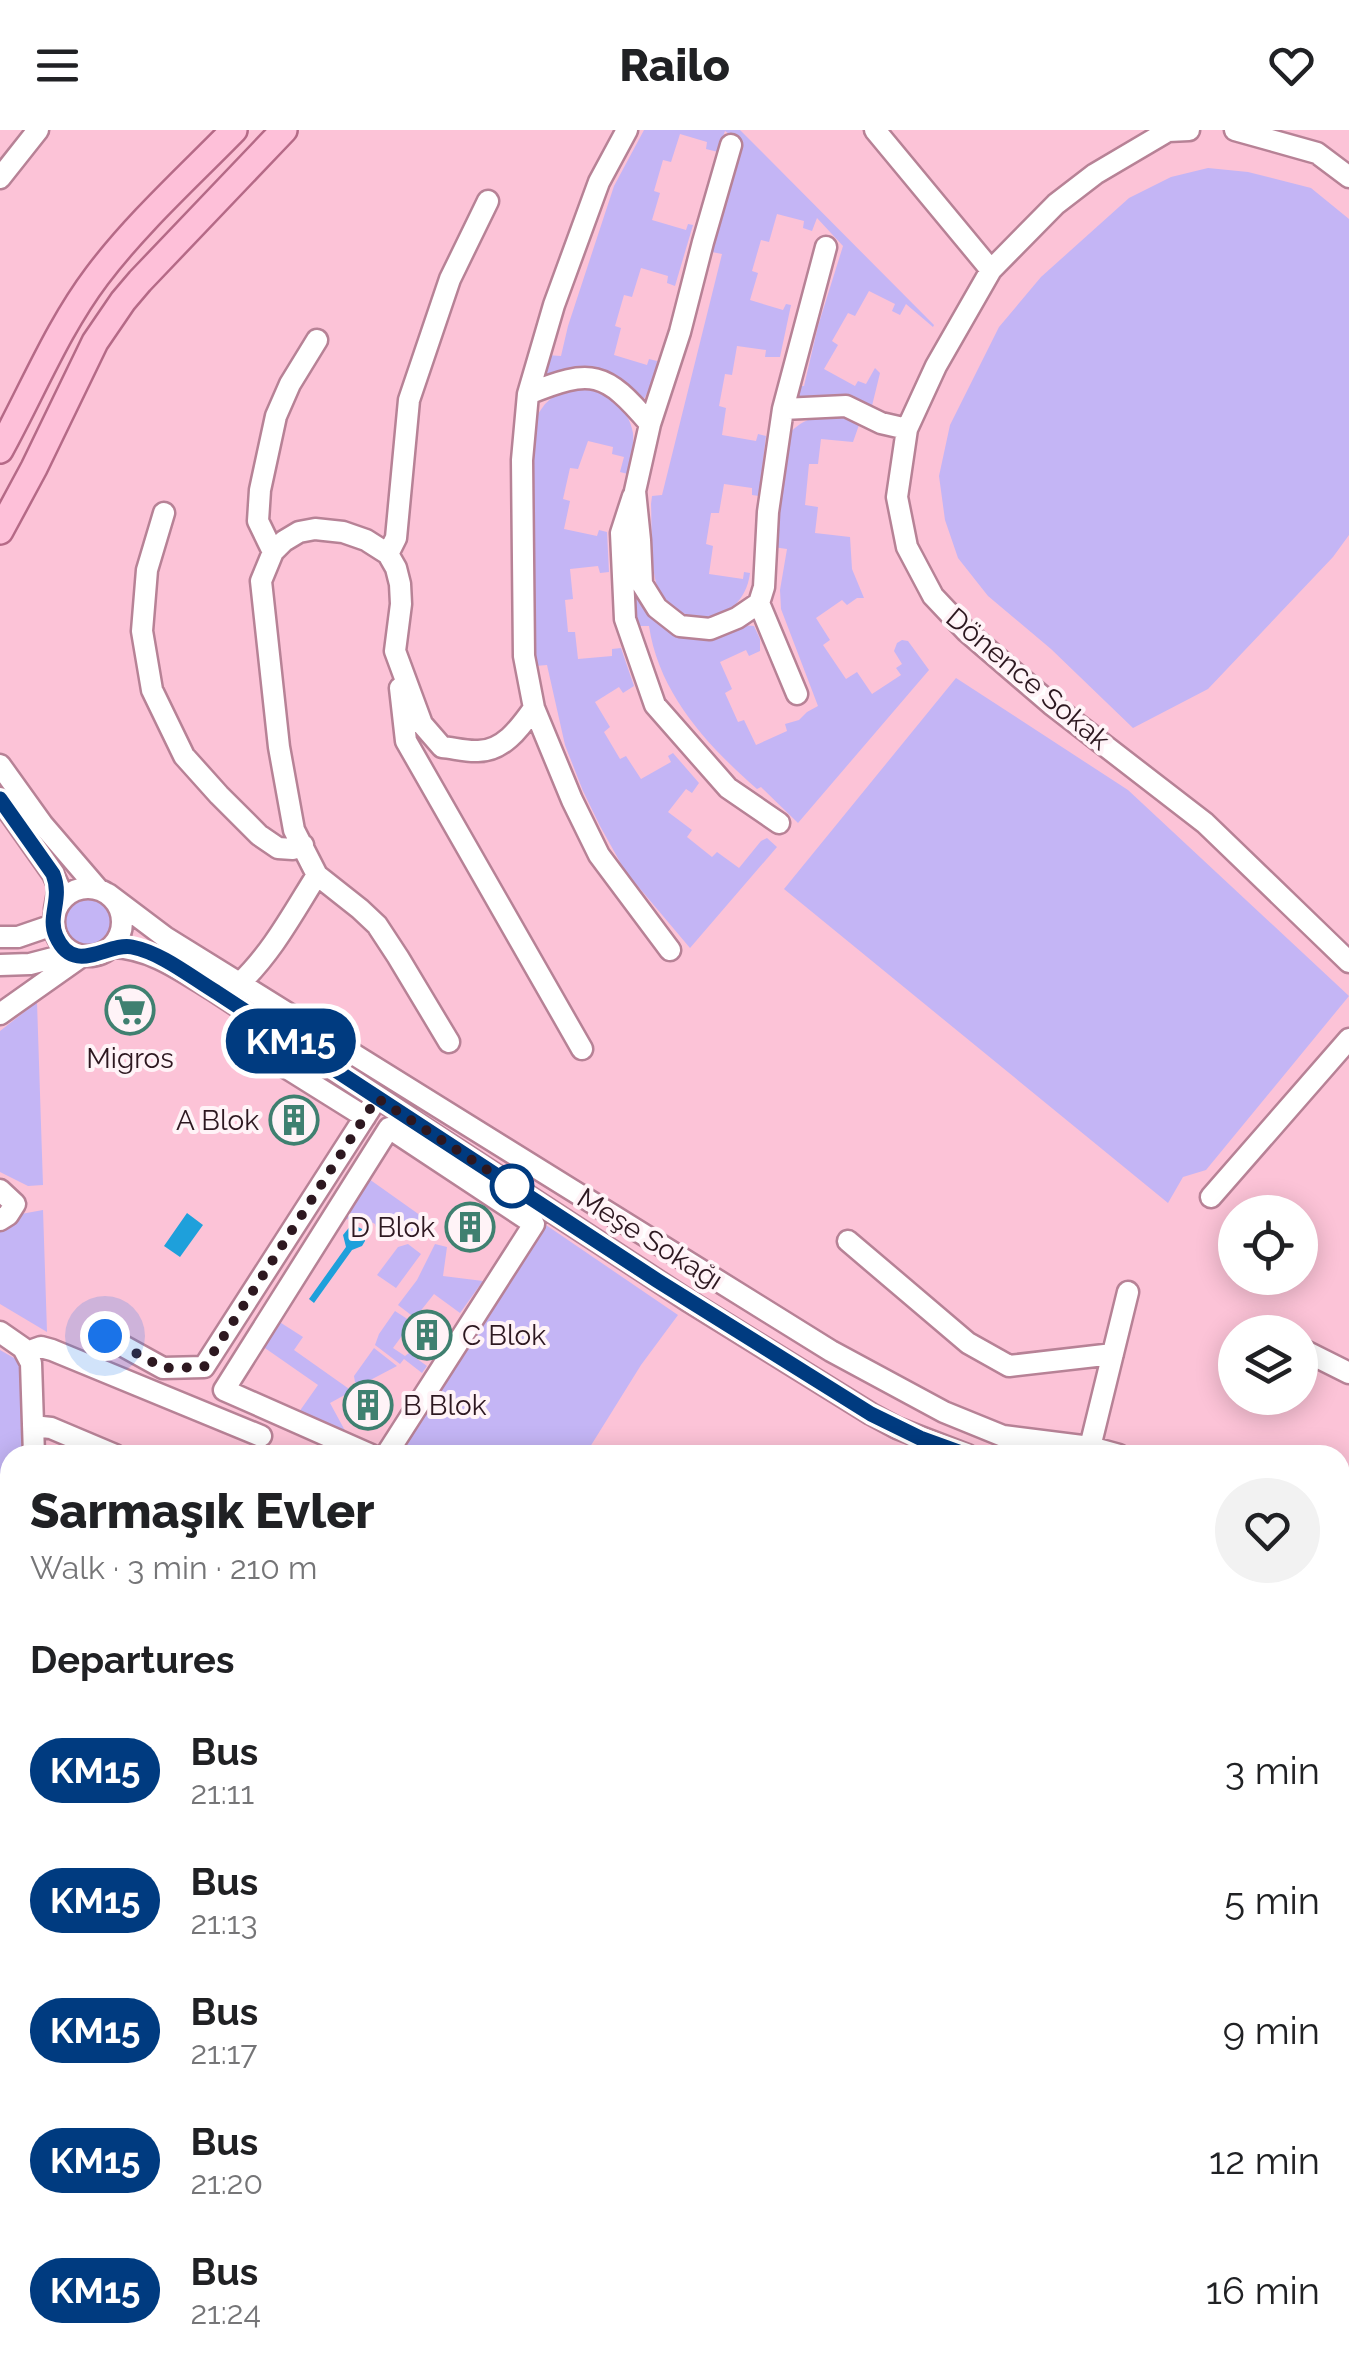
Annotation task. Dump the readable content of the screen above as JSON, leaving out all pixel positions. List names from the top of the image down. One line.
{"streets":{"street":["Dönence Sokak","Meşe Sokağı"]},"places":{"supermarket":["Migros"],"building":["A Blok","D Blok","C Blok","B Blok"]},"lines":["bus line KM15"],"page":{"header":"Railo","on_map":"KM15","heading":[["Sarmaşık Evler","Walk · 3 min · 210 m"],"Departures"],"list":[{"mark":"KM15","name":"Bus","note":"21:11","value":"3 min"},{"mark":"KM15","name":"Bus","note":"21:13","value":"5 min"},{"mark":"KM15","name":"Bus","note":"21:17","value":"9 min"},{"mark":"KM15","name":"Bus","note":"21:20","value":"12 min"},{"mark":"KM15","name":"Bus","note":"21:24","value":"16 min"}]}}
